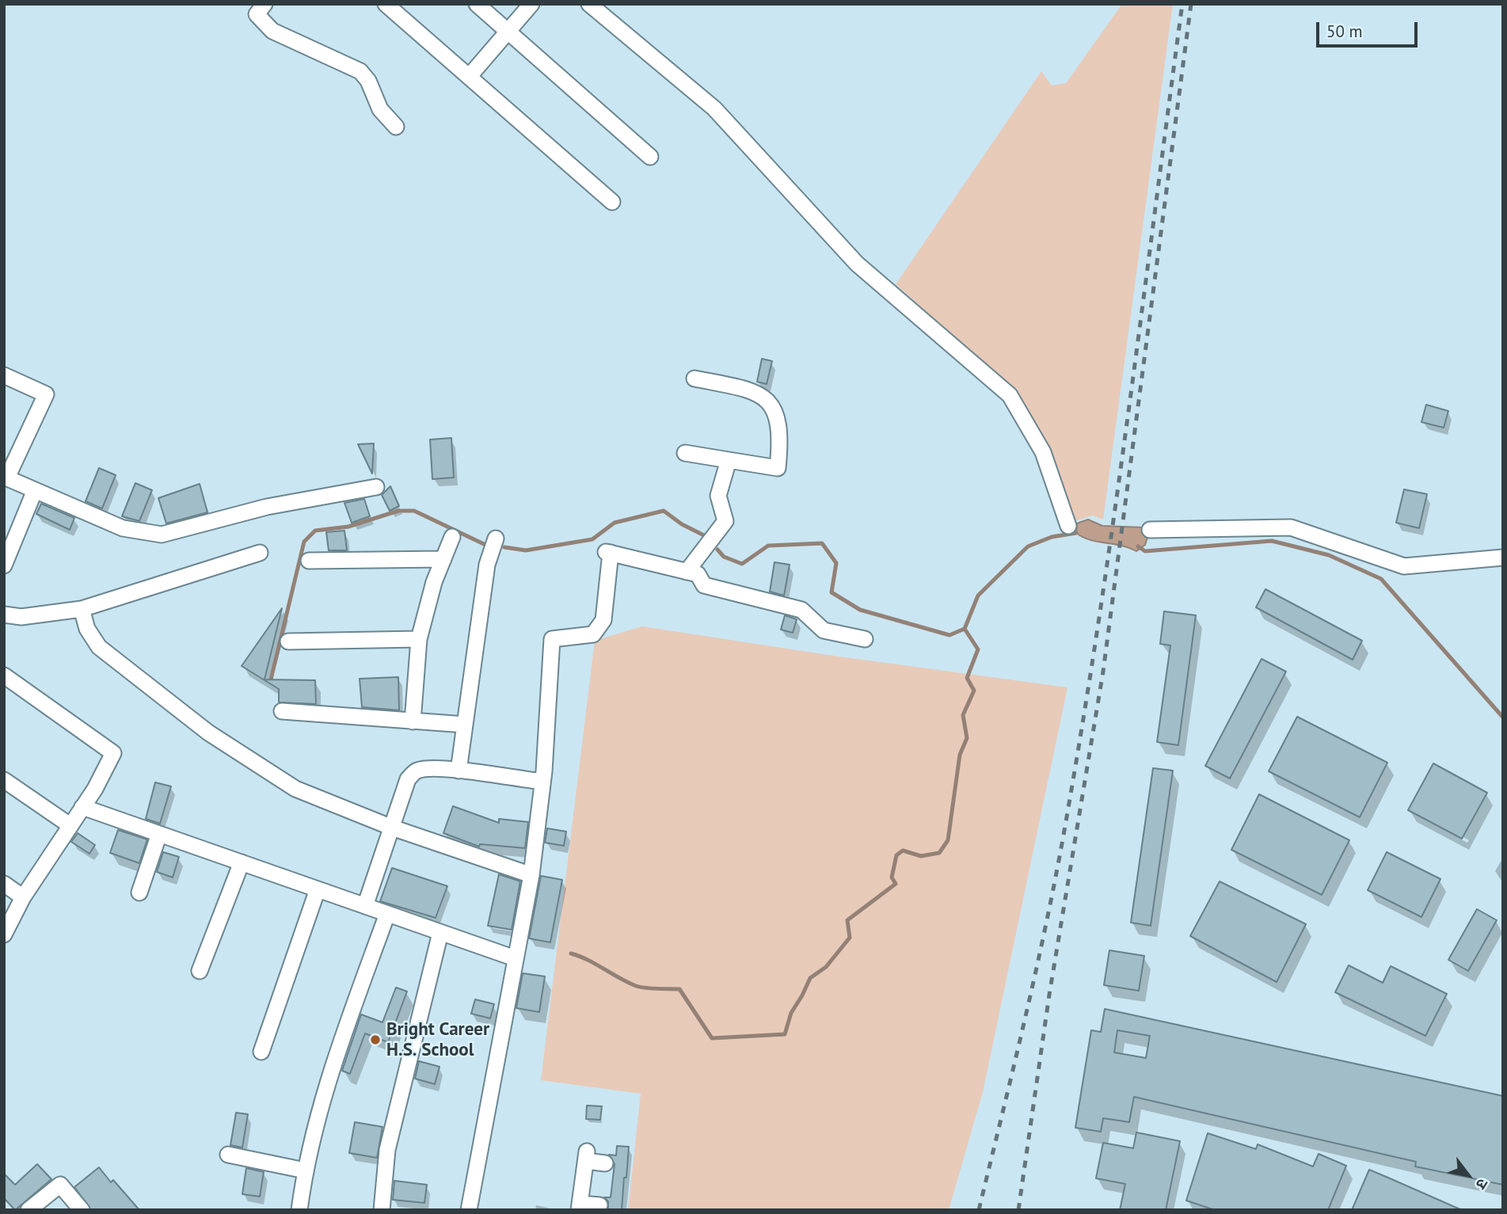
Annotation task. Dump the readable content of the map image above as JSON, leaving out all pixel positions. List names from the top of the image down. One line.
{"places":["Bright Career H.S. School"],"scale_bar":"50 m","north":"bottom right"}
